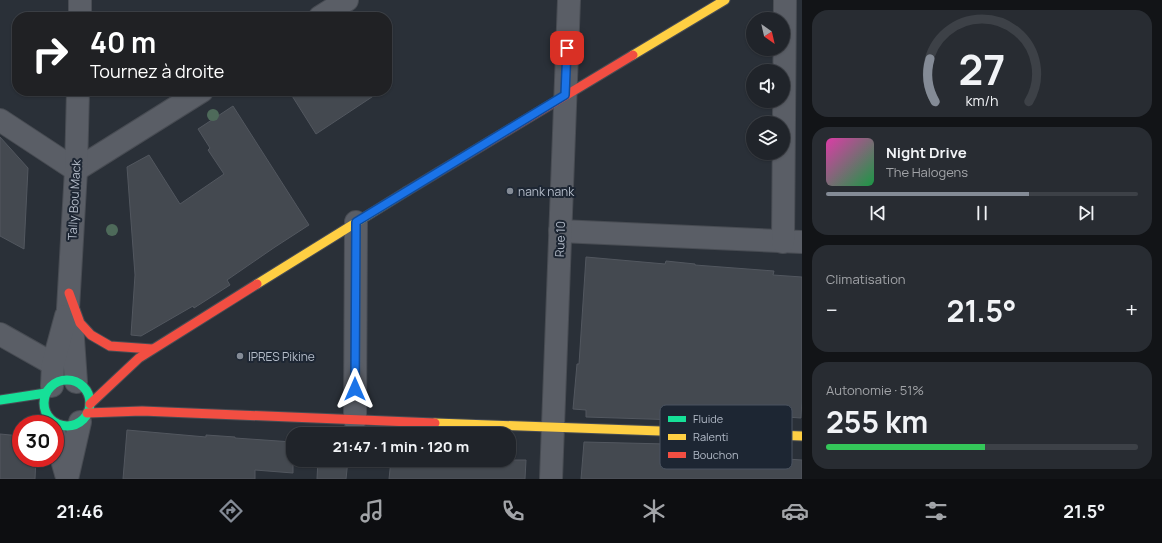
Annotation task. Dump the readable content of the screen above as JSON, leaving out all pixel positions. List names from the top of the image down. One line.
{"streets":{"street":["Tally Bou Mack","Rue 10"]},"places":["nank nank","IPRES Pikine"],"legend":["Fluide","Ralenti","Bouchon"],"north":"bottom right","page":{"turn":["40 m","Tournez à droite"],"song":["Night Drive","The Halogens"],"tile":["Climatisation",["Autonomie · 51%","255 km"]],"heat":["−","21.5°","+"],"limit":"30","trip":"21:47 · 1 min · 120 m","tabs":["21:46","21.5°"],"gauge":["27","km/h"]}}
